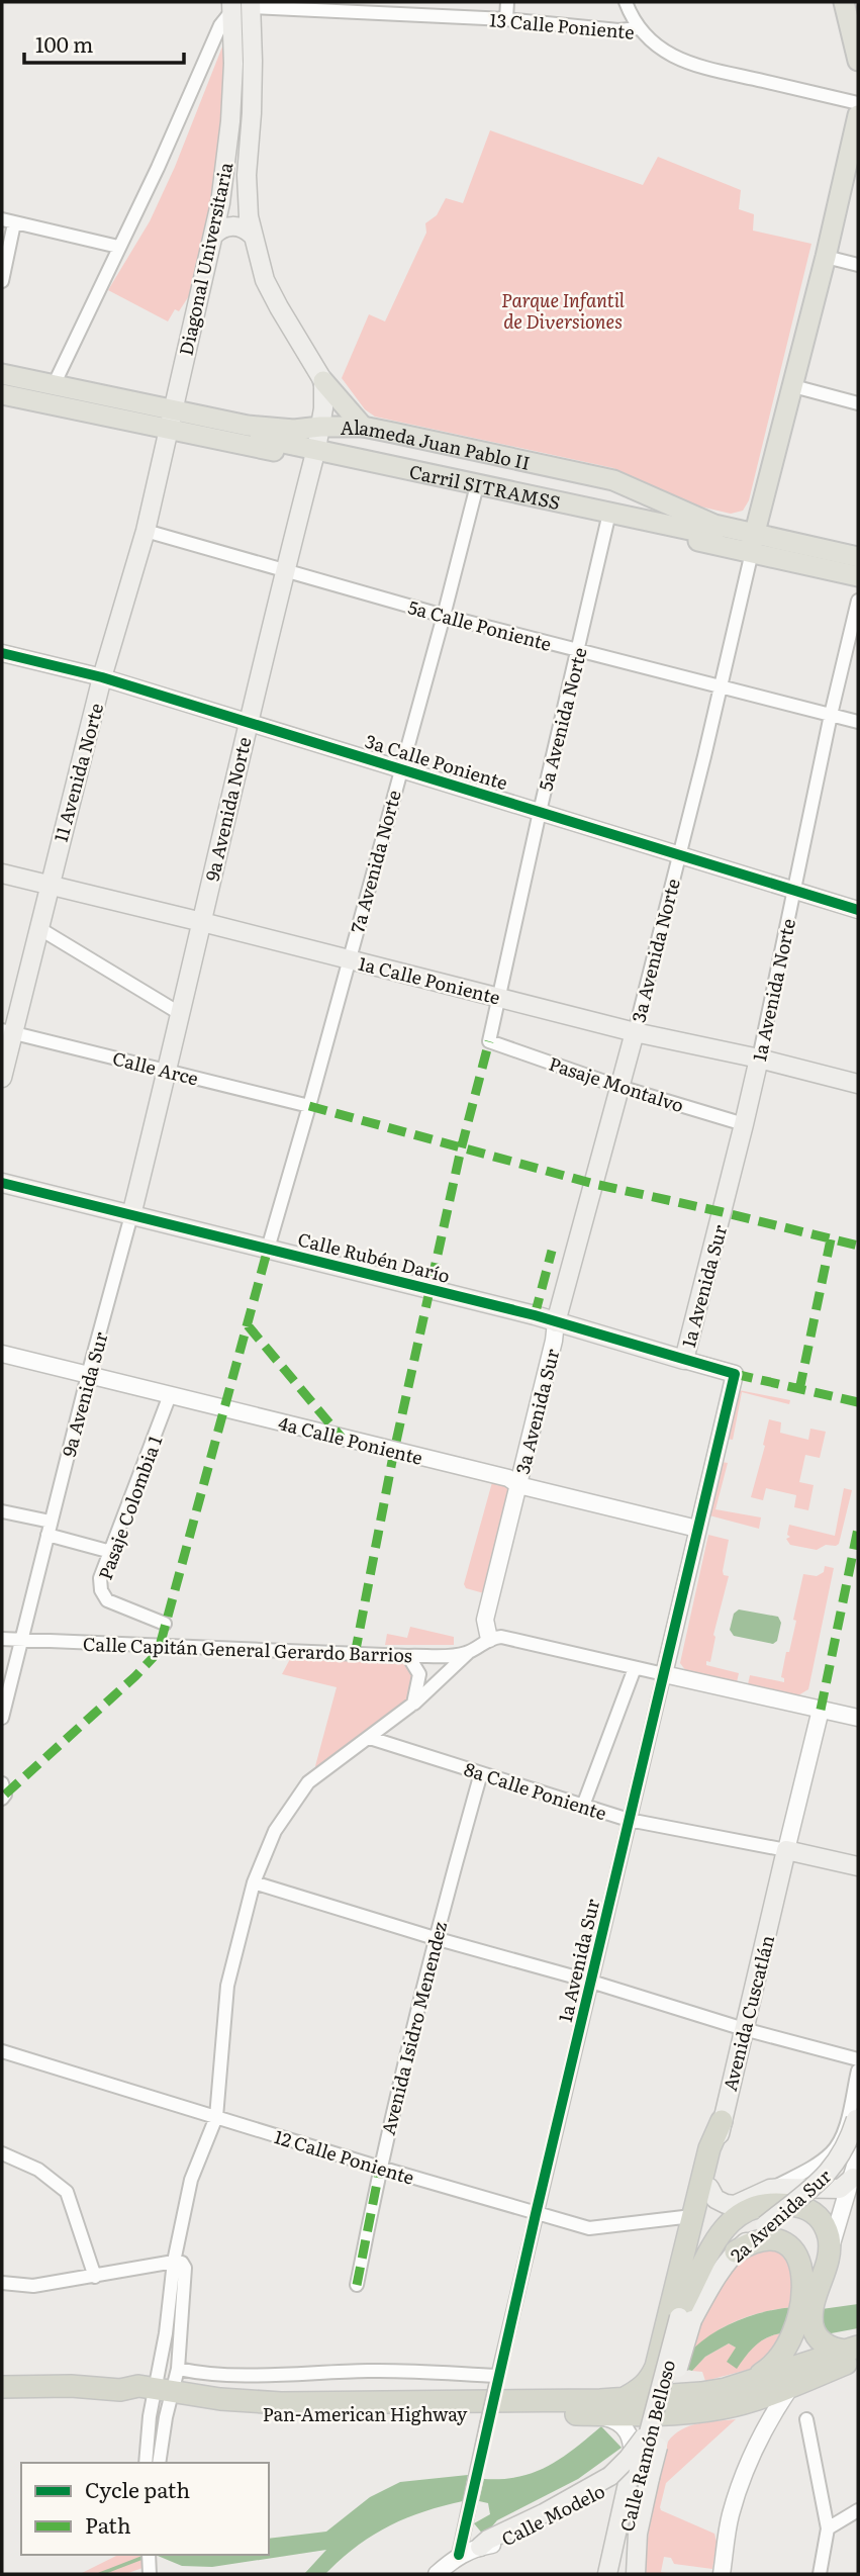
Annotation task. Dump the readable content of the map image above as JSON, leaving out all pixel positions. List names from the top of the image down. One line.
{"streets":{"highway":["Pan-American Highway"],"main road":["Diagonal Universitaria","Alameda Juan Pablo II","Carril SITRAMSS","11 Avenida Norte","9a Avenida Norte","3a Avenida Norte","1a Calle Poniente","1a Avenida Norte","Calle Rubén Darío","1a Avenida Sur","9a Avenida Sur","3a Avenida Sur","Avenida Cuscatlán","2a Avenida Sur","Calle Ramón Belloso"],"street":["13 Calle Poniente","5a Calle Poniente","5a Avenida Norte","3a Calle Poniente","7a Avenida Norte","Calle Arce","Pasaje Montalvo","4a Calle Poniente","Pasaje Colombia 1","Calle Capitán General Gerardo Barrios","8a Calle Poniente","Avenida Isidro Menendez","12 Calle Poniente","Calle Modelo"]},"crossings":[["13 Calle Poniente","Diagonal Universitaria"],["Diagonal Universitaria","Alameda Juan Pablo II"],["Diagonal Universitaria","Carril SITRAMSS"],["Diagonal Universitaria","11 Avenida Norte"],["Diagonal Universitaria","9a Avenida Norte"],["Alameda Juan Pablo II","Carril SITRAMSS"],["Alameda Juan Pablo II","5a Avenida Norte"],["Alameda Juan Pablo II","11 Avenida Norte"],["Alameda Juan Pablo II","9a Avenida Norte"],["Alameda Juan Pablo II","7a Avenida Norte"],["Alameda Juan Pablo II","3a Avenida Norte"],["Carril SITRAMSS","11 Avenida Norte"],["Carril SITRAMSS","9a Avenida Norte"],["Carril SITRAMSS","3a Avenida Norte"],["5a Calle Poniente","5a Avenida Norte"],["5a Calle Poniente","11 Avenida Norte"],["5a Calle Poniente","9a Avenida Norte"],["5a Calle Poniente","7a Avenida Norte"],["5a Calle Poniente","3a Avenida Norte"],["5a Calle Poniente","1a Avenida Norte"],["5a Avenida Norte","3a Calle Poniente"],["5a Avenida Norte","1a Calle Poniente"],["5a Avenida Norte","Pasaje Montalvo"],["3a Calle Poniente","11 Avenida Norte"],["3a Calle Poniente","9a Avenida Norte"],["3a Calle Poniente","7a Avenida Norte"],["3a Calle Poniente","3a Avenida Norte"],["3a Calle Poniente","1a Avenida Norte"],["11 Avenida Norte","1a Calle Poniente"],["11 Avenida Norte","Calle Arce"],["9a Avenida Norte","1a Calle Poniente"],["9a Avenida Norte","Calle Arce"],["9a Avenida Norte","9a Avenida Sur"],["7a Avenida Norte","1a Calle Poniente"],["7a Avenida Norte","Calle Arce"],["7a Avenida Norte","Calle Rubén Darío"],["3a Avenida Norte","1a Calle Poniente"],["3a Avenida Norte","Pasaje Montalvo"],["3a Avenida Norte","3a Avenida Sur"],["1a Calle Poniente","1a Avenida Norte"],["1a Avenida Norte","Pasaje Montalvo"],["1a Avenida Norte","1a Avenida Sur"],["Calle Arce","9a Avenida Sur"],["Calle Rubén Darío","1a Avenida Sur"],["Calle Rubén Darío","9a Avenida Sur"],["Calle Rubén Darío","3a Avenida Sur"],["1a Avenida Sur","4a Calle Poniente"],["1a Avenida Sur","8a Calle Poniente"],["1a Avenida Sur","12 Calle Poniente"],["1a Avenida Sur","Calle Modelo"],["9a Avenida Sur","4a Calle Poniente"],["9a Avenida Sur","Calle Capitán General Gerardo Barrios"],["3a Avenida Sur","4a Calle Poniente"],["4a Calle Poniente","Pasaje Colombia 1"],["8a Calle Poniente","Avenida Cuscatlán"],["8a Calle Poniente","Avenida Isidro Menendez"],["Avenida Cuscatlán","2a Avenida Sur"],["Avenida Cuscatlán","Calle Ramón Belloso"],["Avenida Isidro Menendez","12 Calle Poniente"],["2a Avenida Sur","Calle Ramón Belloso"],["Calle Ramón Belloso","Calle Modelo"]],"parks":["Parque Infantil de Diversiones"],"legend":["Cycle path","Path"],"scale_bar":"100 m"}
